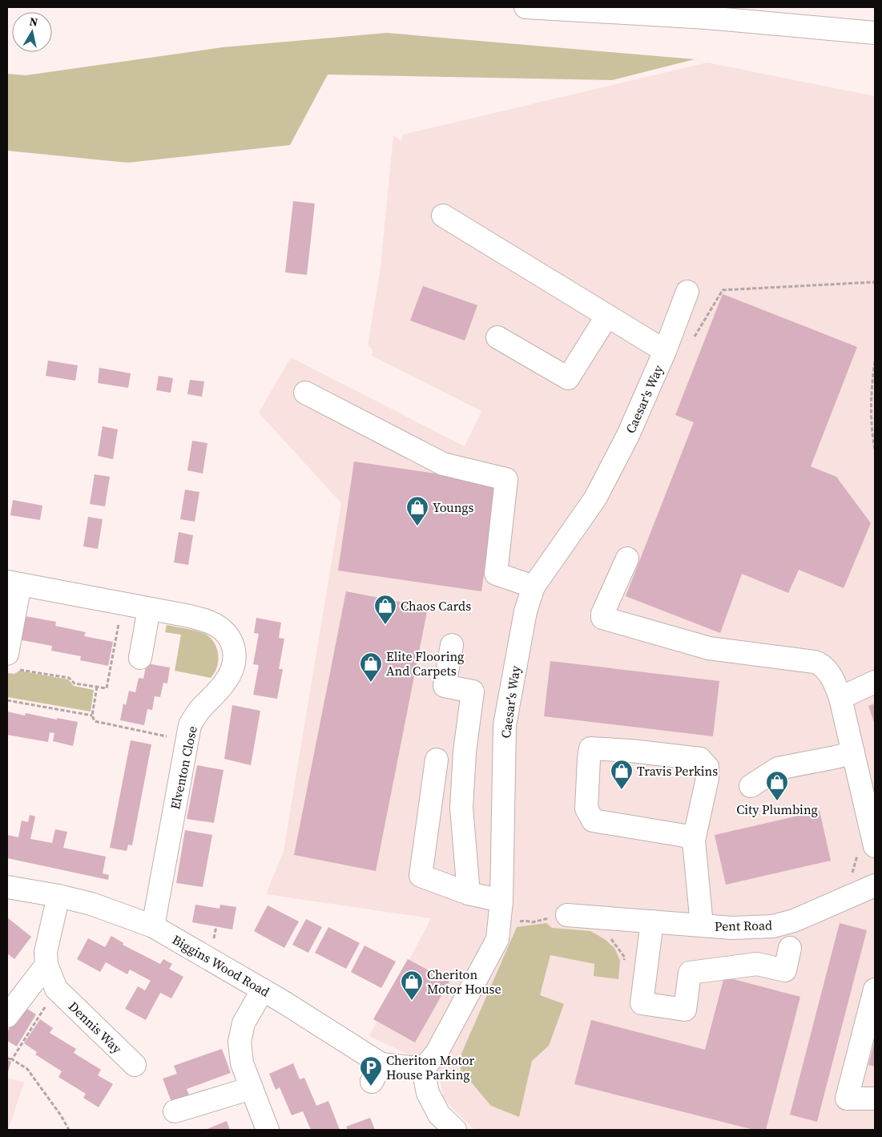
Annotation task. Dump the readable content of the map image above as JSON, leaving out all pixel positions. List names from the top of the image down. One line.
{"streets":{"main road":["Caesar's Way","Elventon Close","Pent Road","Biggins Wood Road","Dennis Way"]},"crossings":[["Caesar's Way","Biggins Wood Road"],["Elventon Close","Biggins Wood Road"],["Biggins Wood Road","Dennis Way"]],"places":{"shop":["Youngs","Chaos Cards","Elite Flooring And Carpets","Travis Perkins","City Plumbing","Cheriton Motor House"],"parking":["Cheriton Motor House Parking"]},"north":"top"}
